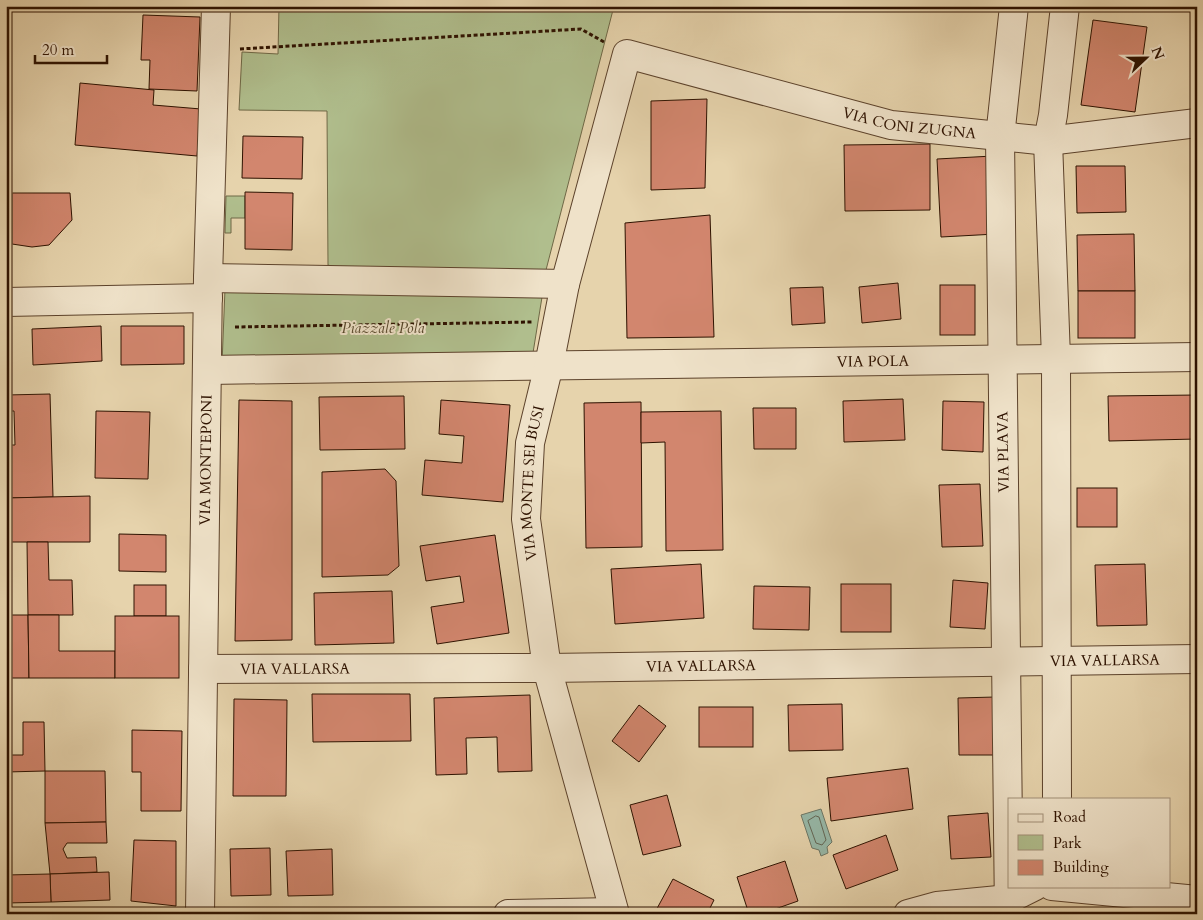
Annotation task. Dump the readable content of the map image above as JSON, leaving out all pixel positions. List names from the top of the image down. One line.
{"streets":{"street":["VIA CONI ZUGNA","VIA POLA","VIA PLAVA","VIA MONTEPONI","VIA MONTE SEI BUSI","VIA VALLARSA"]},"crossings":[["VIA CONI ZUGNA","VIA PLAVA"],["VIA CONI ZUGNA","VIA MONTE SEI BUSI"],["VIA POLA","VIA PLAVA"],["VIA POLA","VIA MONTE SEI BUSI"],["VIA PLAVA","VIA VALLARSA"],["VIA MONTEPONI","VIA VALLARSA"],["VIA MONTE SEI BUSI","VIA VALLARSA"]],"parks":["Piazzale Pola"],"legend":["Road","Park","Building"],"scale_bar":"20 m","north":"right"}
